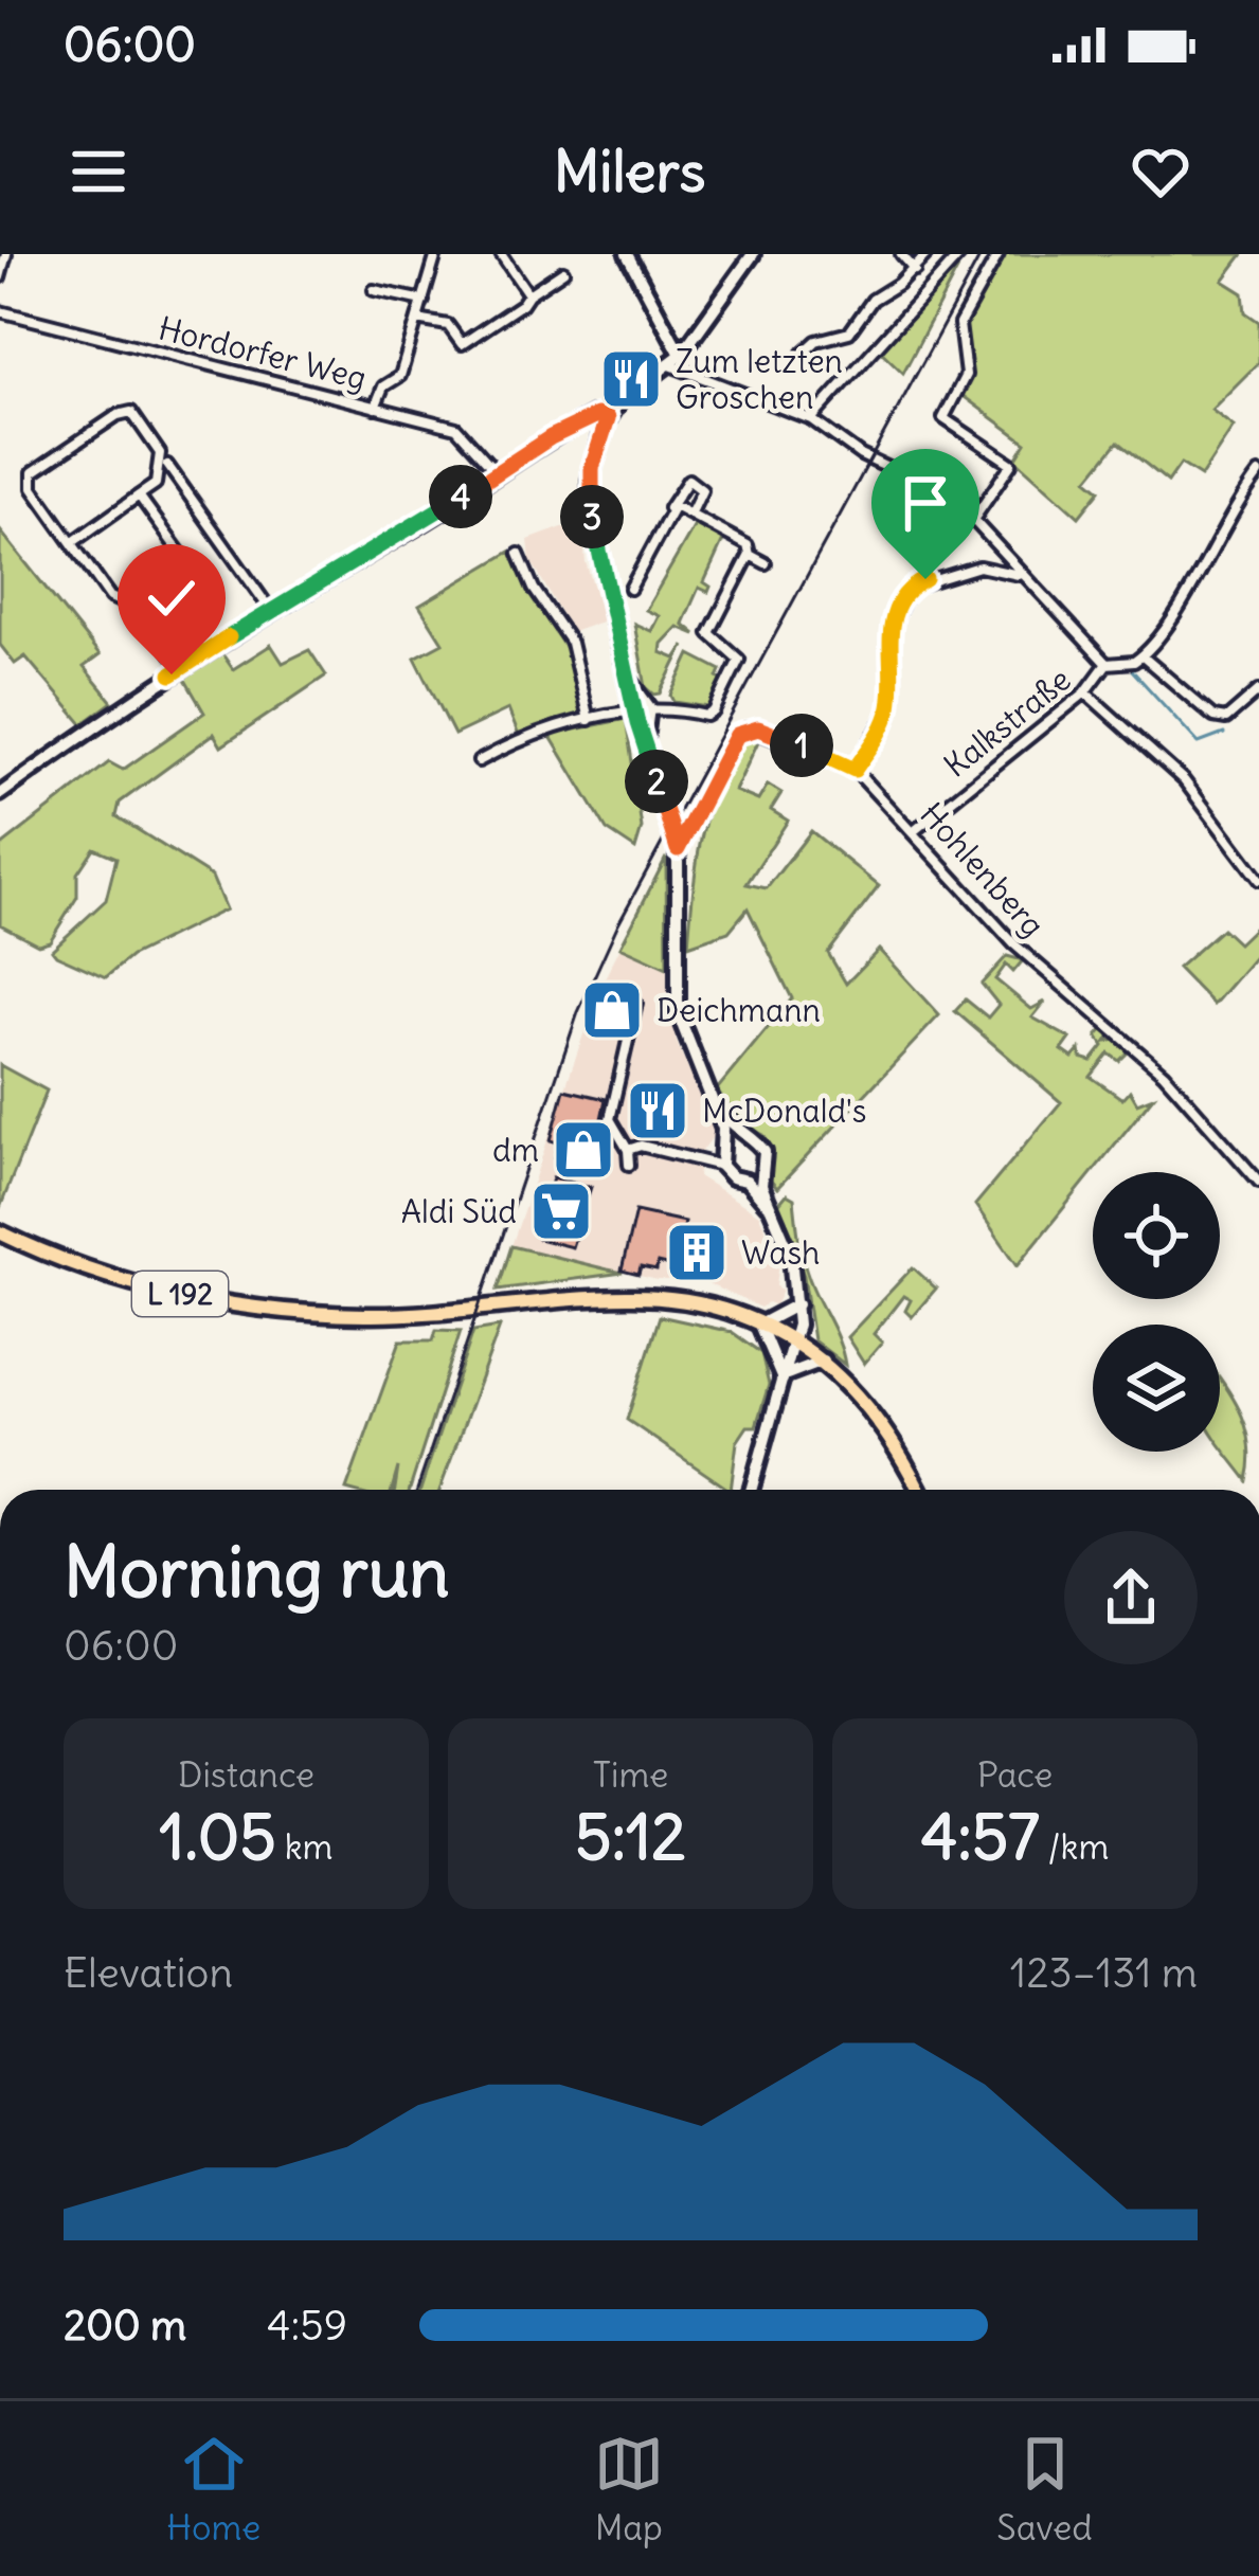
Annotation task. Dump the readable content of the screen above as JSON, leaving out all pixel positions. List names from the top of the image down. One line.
{"streets":{"main road":["L 192"],"street":["Hordorfer Weg","Kalkstraße","Hohlenberg"]},"crossings":[["Kalkstraße","Hohlenberg"]],"places":{"restaurant":["Zum letzten Groschen","McDonald's"],"shop":["Deichmann","dm"],"supermarket":["Aldi Süd"],"building":["Wash"]},"page":{"status":"06:00","header":"Milers","pins":["4","3","1","2"],"heading":["Morning run","06:00"],"stats":[["Distance","1.05 km"],["Time","5:12"],["Pace","4:57 /km"]],"chart":["Elevation","123–131 m"],"list":[{"name":"200 m","note":"4:59"}],"tabs":["Home","Map","Saved"]}}
